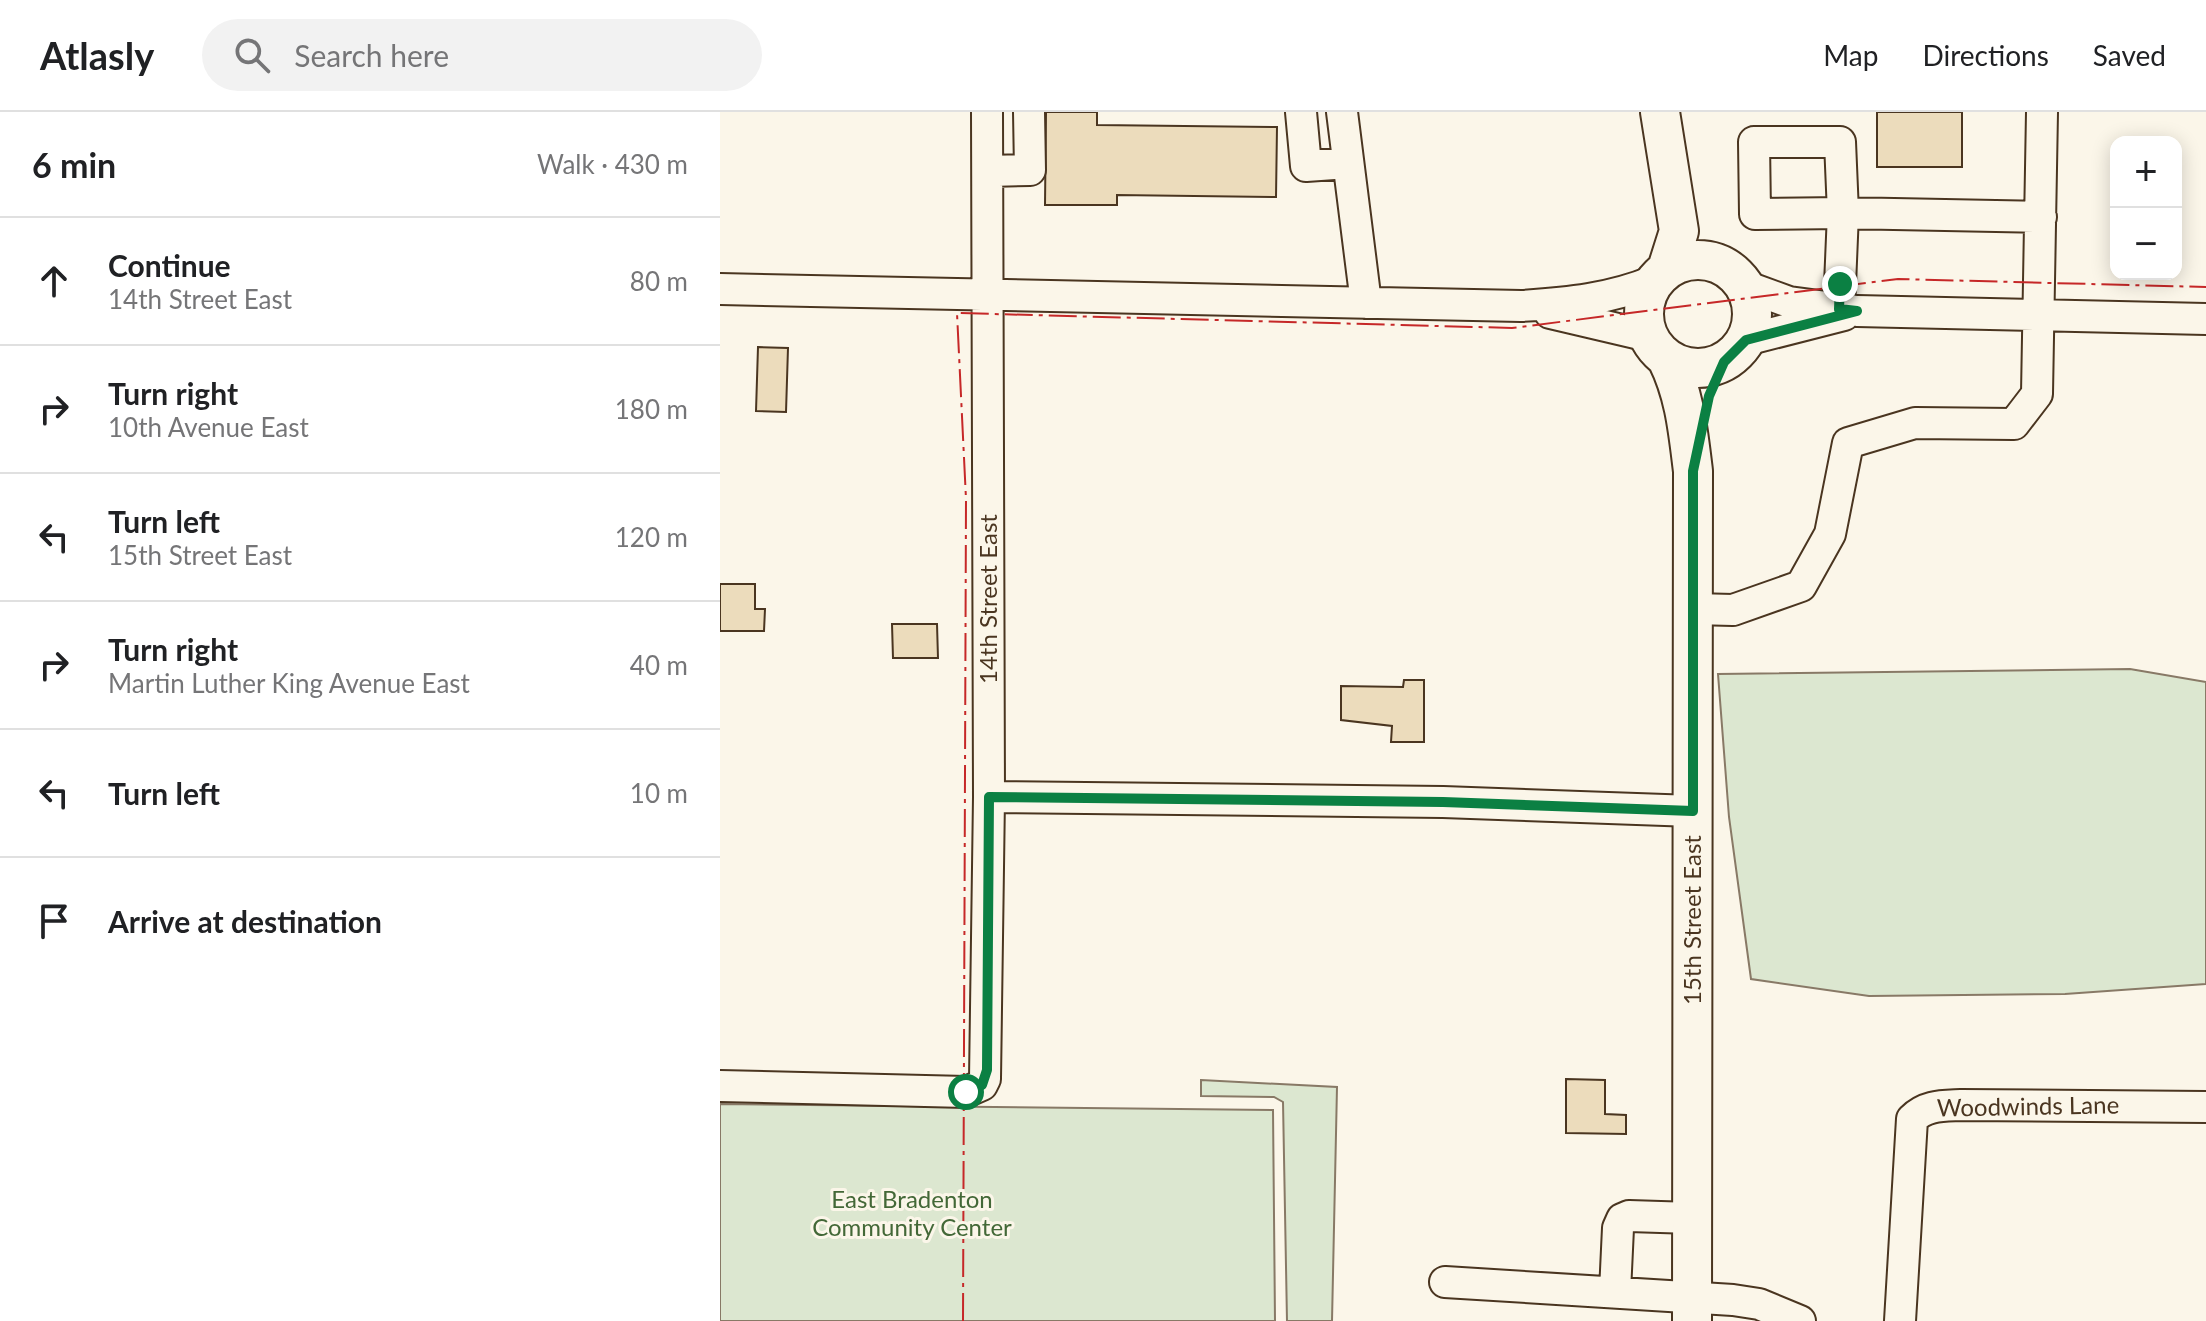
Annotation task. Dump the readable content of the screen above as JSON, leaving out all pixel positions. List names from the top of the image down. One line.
{"streets":{"main road":["15th Street East"],"street":["14th Street East","Woodwinds Lane"]},"parks":["East Bradenton Community Center"],"page":{"header":"Atlasly","search":"Search here","nav":["Map","Directions","Saved"],"heading":["6 min","Walk · 430 m"],"map_buttons":["+","−"],"list":[["Continue","14th Street East","80 m"],["Turn right","10th Avenue East","180 m"],["Turn left","15th Street East","120 m"],["Turn right","Martin Luther King Avenue East","40 m"],["Turn left","10 m"],"Arrive at destination"]}}
